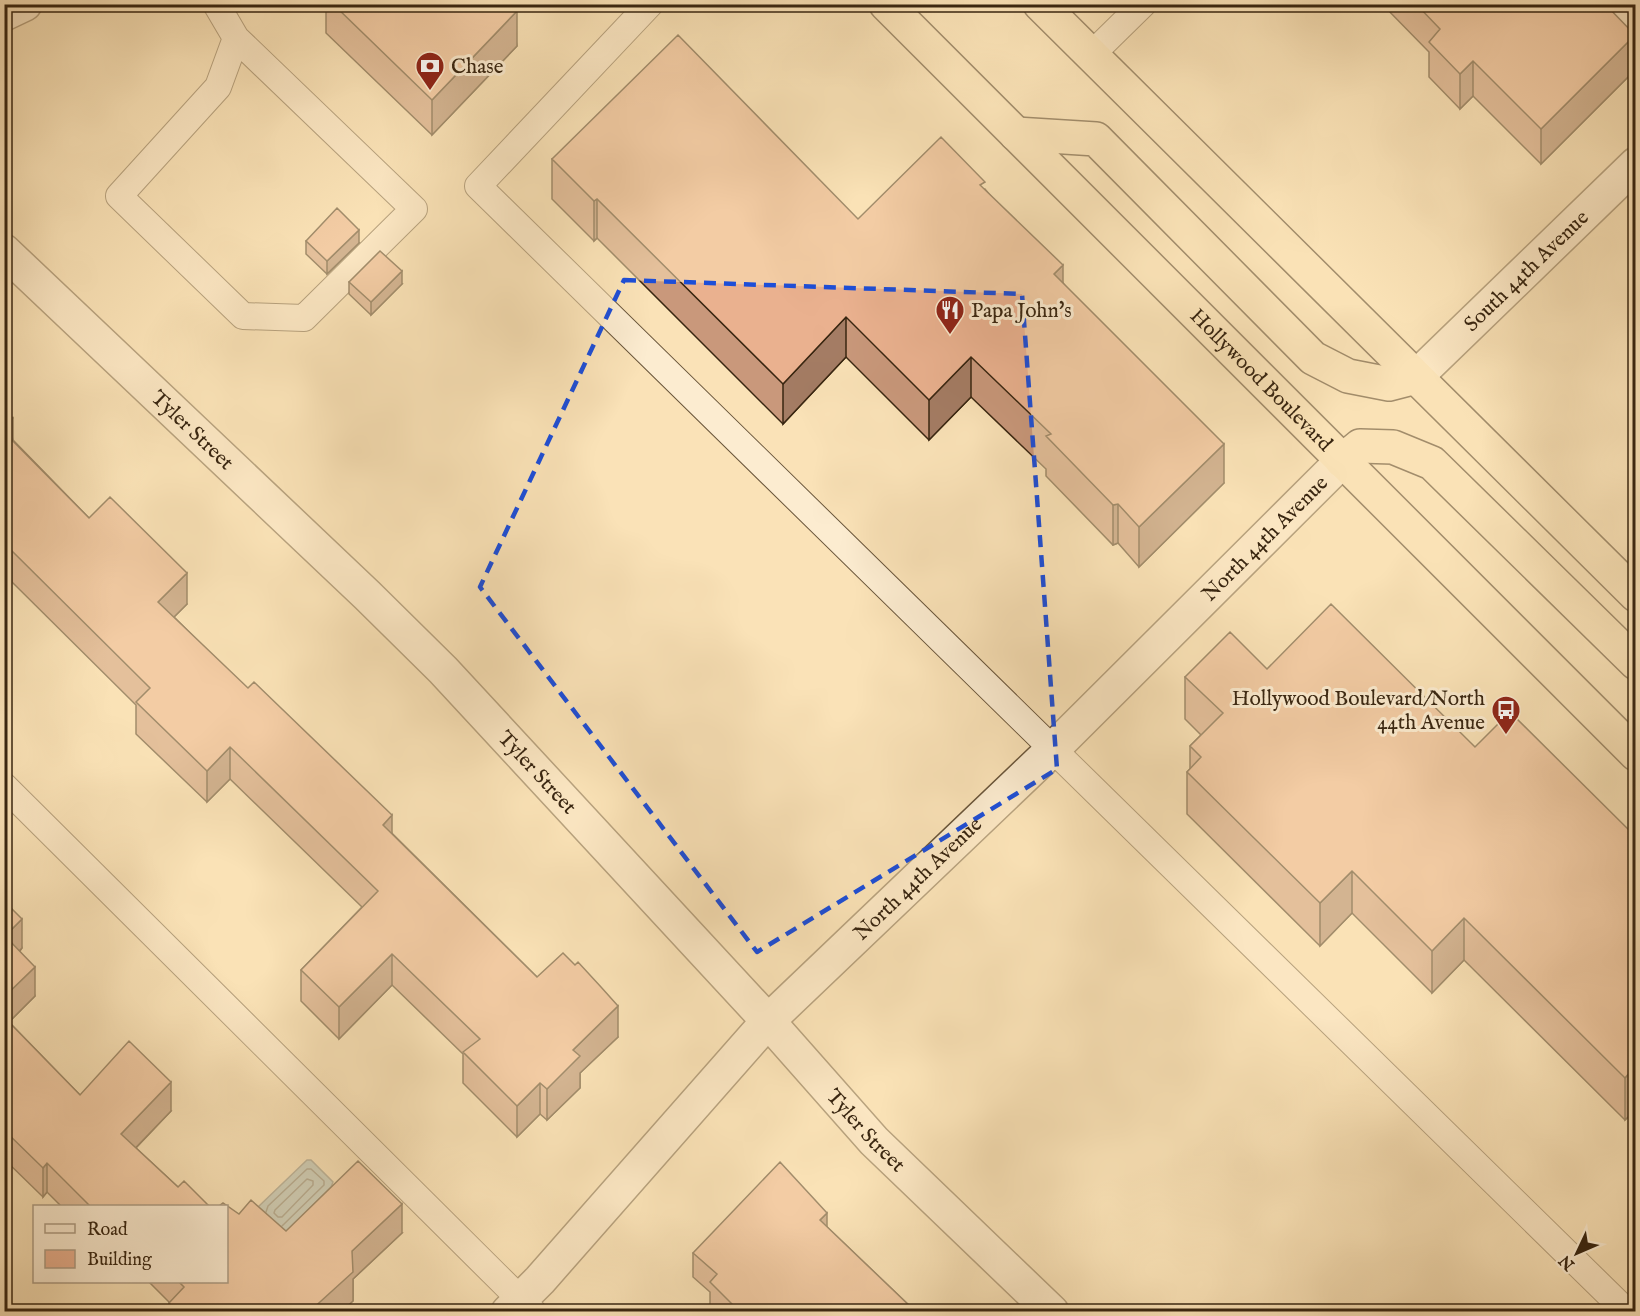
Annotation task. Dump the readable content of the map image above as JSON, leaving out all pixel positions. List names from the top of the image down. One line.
{"streets":{"highway":["Hollywood Boulevard"],"street":["South 44th Avenue","Tyler Street","North 44th Avenue"]},"crossings":[["Hollywood Boulevard","North 44th Avenue"],["Tyler Street","North 44th Avenue"]],"places":{"bank":["Chase"],"restaurant":["Papa John's"],"bus stop":["Hollywood Boulevard/North 44th Avenue"]},"legend":["Road","Building"],"north":"bottom left"}
